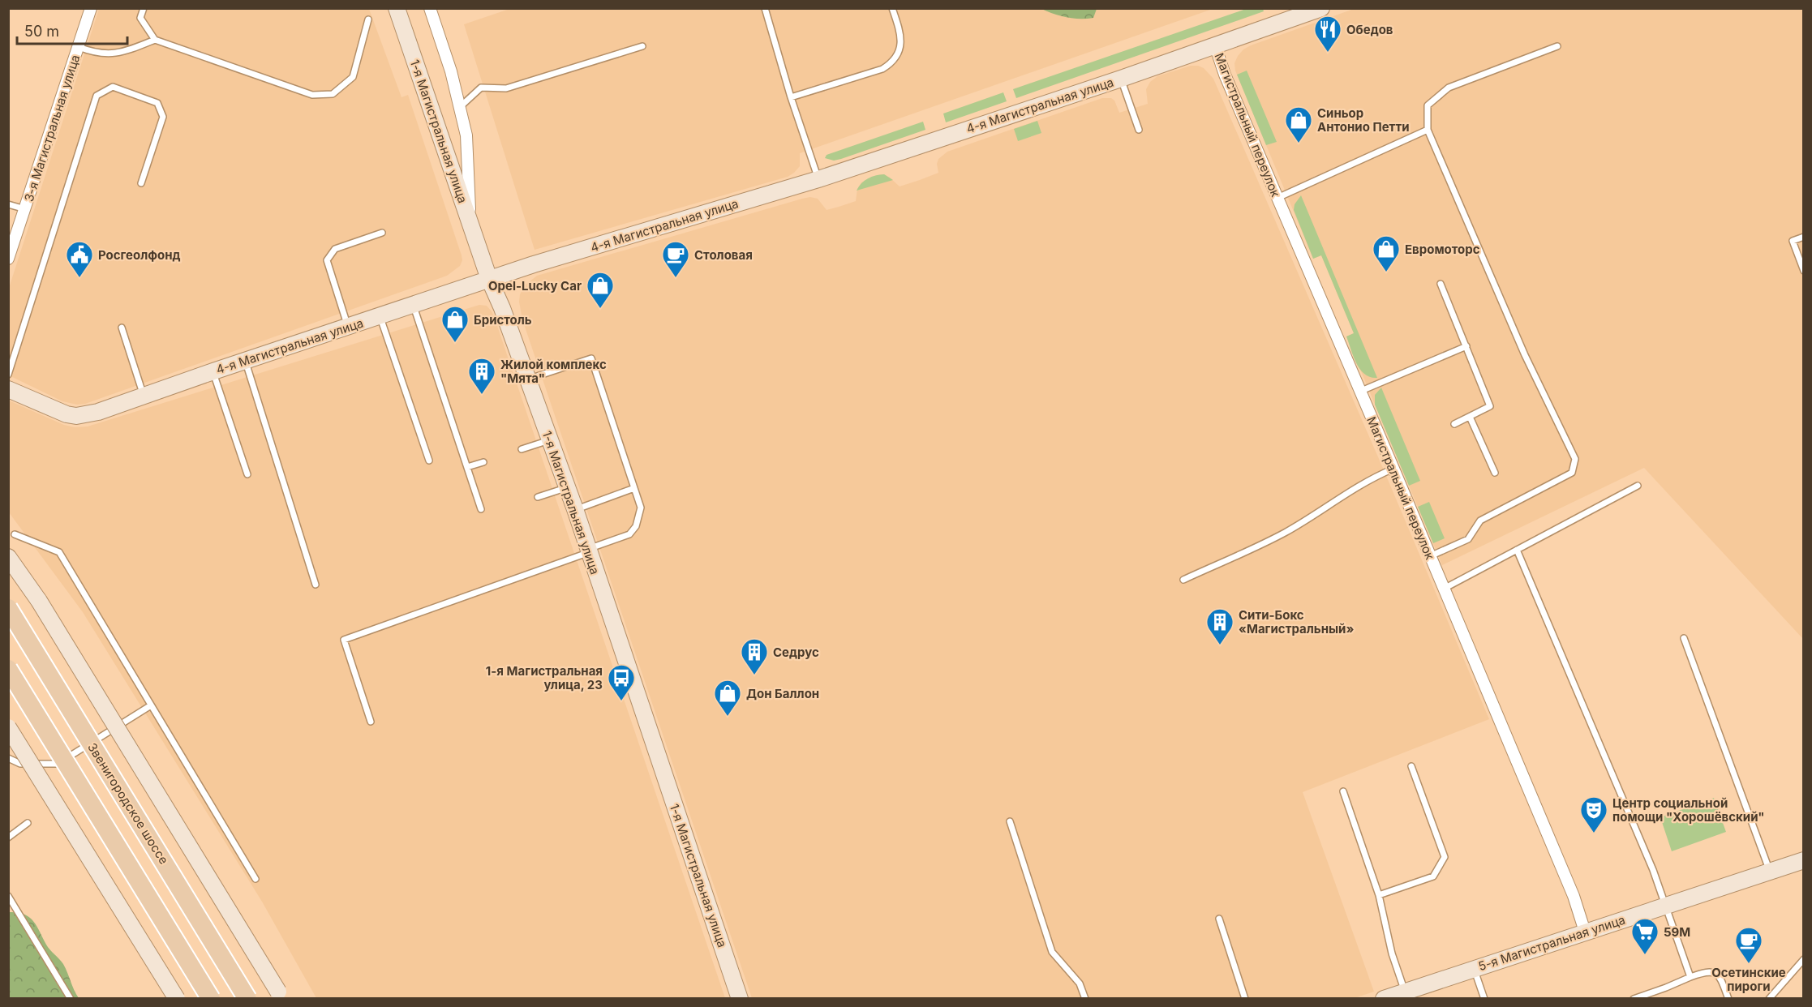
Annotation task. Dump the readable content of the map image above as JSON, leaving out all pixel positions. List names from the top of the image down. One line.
{"streets":{"main road":["Звенигородское шоссе"],"street":["4-я Магистральная улица","Магистральный переулок","3-я Магистральная улица","1-я Магистральная улица","5-я Магистральная улица"]},"crossings":[["4-я Магистральная улица","Магистральный переулок"],["4-я Магистральная улица","1-я Магистральная улица"],["Магистральный переулок","5-я Магистральная улица"]],"places":{"restaurant":["Обедов"],"shop":["Синьор Антонио Петти","Евромоторс","Opel-Lucky Car","Бристоль","Дон Баллон"],"public building":["Росгеолфонд"],"cafe":["Столовая","Осетинские пироги"],"building":["Жилой комплекс \"Мята\"","Сити-Бокс «Магистральный»","Седрус"],"bus stop":["1-я Магистральная улица, 23"],"theatre":["Центр социальной помощи \"Хорошёвский\""],"supermarket":["59М"]},"scale_bar":"50 m"}
